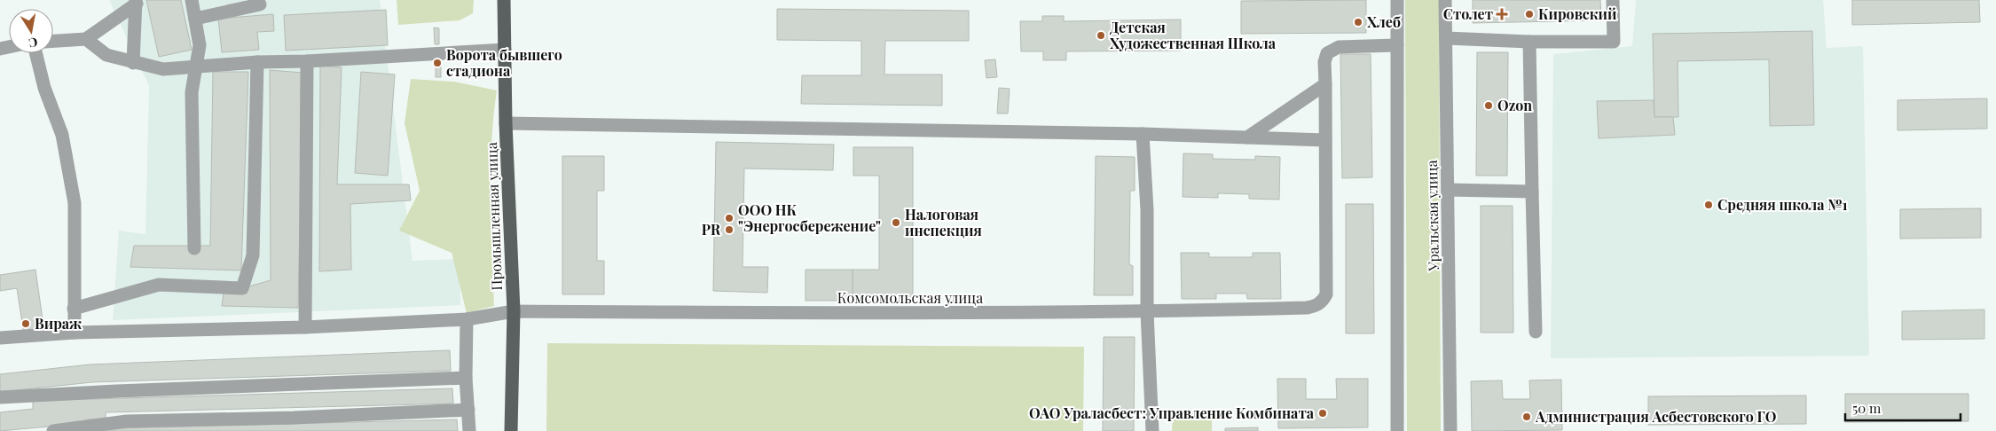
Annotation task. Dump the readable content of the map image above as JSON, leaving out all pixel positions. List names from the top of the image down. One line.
{"streets":{"main road":["Промышленная улица"],"street":["Уральская улица","Комсомольская улица"]},"crossings":[["Промышленная улица","Комсомольская улица"]],"places":{"health":["Столет"],"other":["Кировский","Хлеб","Детская Художественная Школа","Ворота бывшего стадиона","Ozon","Средняя школа №1","ООО НК \"Энергосбережение\"","Налоговая инспекция","PR","Вираж","ОАО Ураласбест: Управление Комбината","Администрация Асбестовского ГО"]},"scale_bar":"50 m","north":"bottom"}
